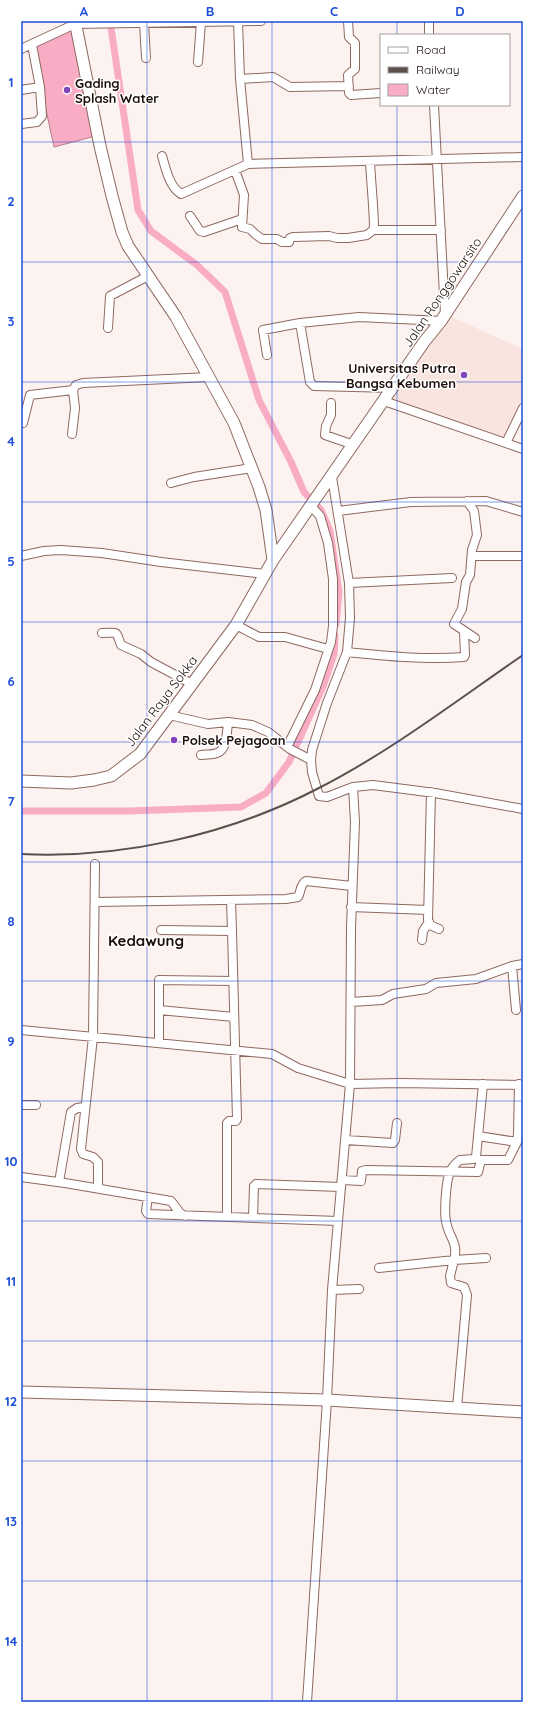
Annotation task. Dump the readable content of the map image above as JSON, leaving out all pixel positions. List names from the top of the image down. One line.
{"streets":{"main road":["Jalan Ronggowarsito","Jalan Raya Sokka"]},"crossings":[["Jalan Ronggowarsito","Jalan Raya Sokka"]],"districts":["Kedawung"],"places":["Gading Splash Water","Universitas Putra Bangsa Kebumen","Polsek Pejagoan"],"legend":["Road","Railway","Water"],"grid":{"columns":["A","B","C","D"],"rows":["1","2","3","4","5","6","7","8","9","10","11","12","13","14"]}}
